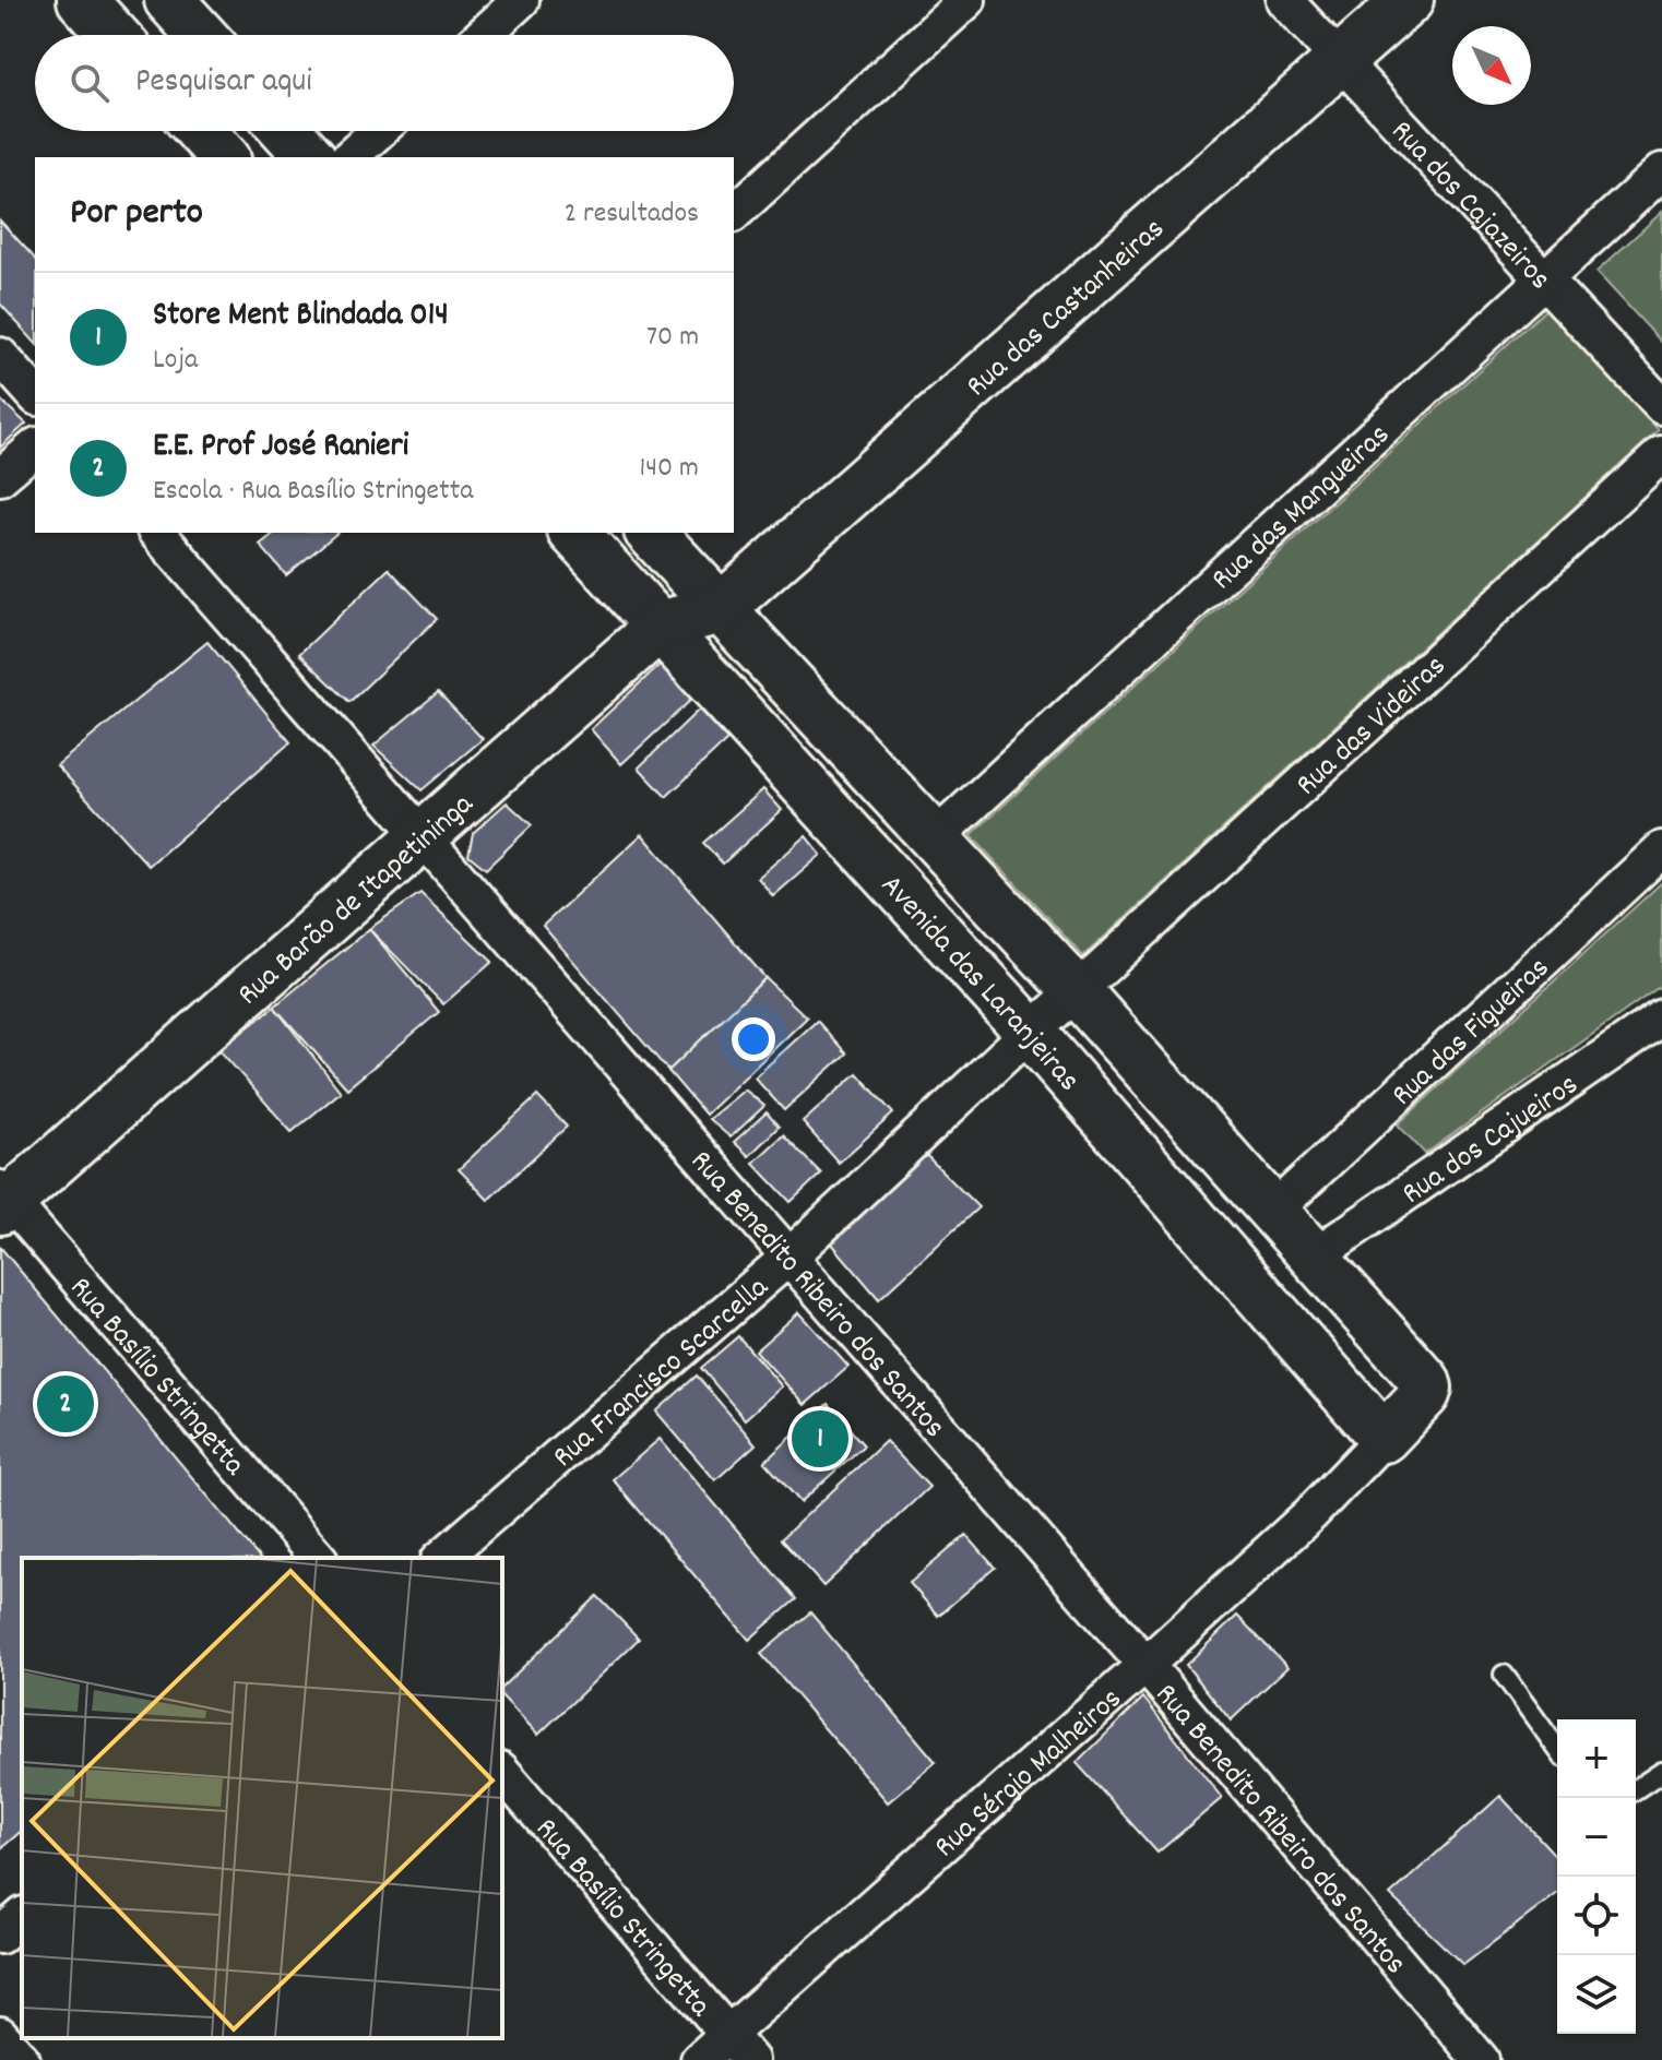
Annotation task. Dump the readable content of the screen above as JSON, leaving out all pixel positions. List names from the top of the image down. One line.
{"streets":{"street":["Rua dos Cajazeiros","Rua das Castanheiras","Rua das Mangueiras","Rua das Videiras","Rua Barão de Itapetininga","Avenida das Laranjeiras","Rua das Figueiras","Rua dos Cajueiros","Rua Benedito Ribeiro dos Santos","Rua Francisco Scarcella","Rua Basílio Stringetta","Rua Sérgio Malheiros"]},"crossings":[["Rua dos Cajazeiros","Rua das Castanheiras"],["Rua dos Cajazeiros","Rua das Mangueiras"],["Rua das Castanheiras","Rua Barão de Itapetininga"],["Rua das Castanheiras","Avenida das Laranjeiras"],["Rua das Mangueiras","Avenida das Laranjeiras"],["Rua das Videiras","Avenida das Laranjeiras"],["Rua das Videiras","Rua Francisco Scarcella"],["Rua Barão de Itapetininga","Avenida das Laranjeiras"],["Rua Barão de Itapetininga","Rua Benedito Ribeiro dos Santos"],["Rua Barão de Itapetininga","Rua Basílio Stringetta"],["Avenida das Laranjeiras","Rua das Figueiras"],["Avenida das Laranjeiras","Rua dos Cajueiros"],["Avenida das Laranjeiras","Rua Francisco Scarcella"],["Avenida das Laranjeiras","Rua Sérgio Malheiros"],["Rua Benedito Ribeiro dos Santos","Rua Francisco Scarcella"],["Rua Benedito Ribeiro dos Santos","Rua Sérgio Malheiros"],["Rua Basílio Stringetta","Rua Sérgio Malheiros"]],"north":"bottom right","page":{"search":"Pesquisar aqui","heading":["Por perto","2 resultados"],"list":[{"mark":"1","name":"Store Ment Blindada 014","note":"Loja","value":"70 m"},{"mark":"2","name":"E.E. Prof José Ranieri","note":"Escola · Rua Basílio Stringetta","value":"140 m"}],"pins":["2","1"],"map_buttons":["+","−"]}}
